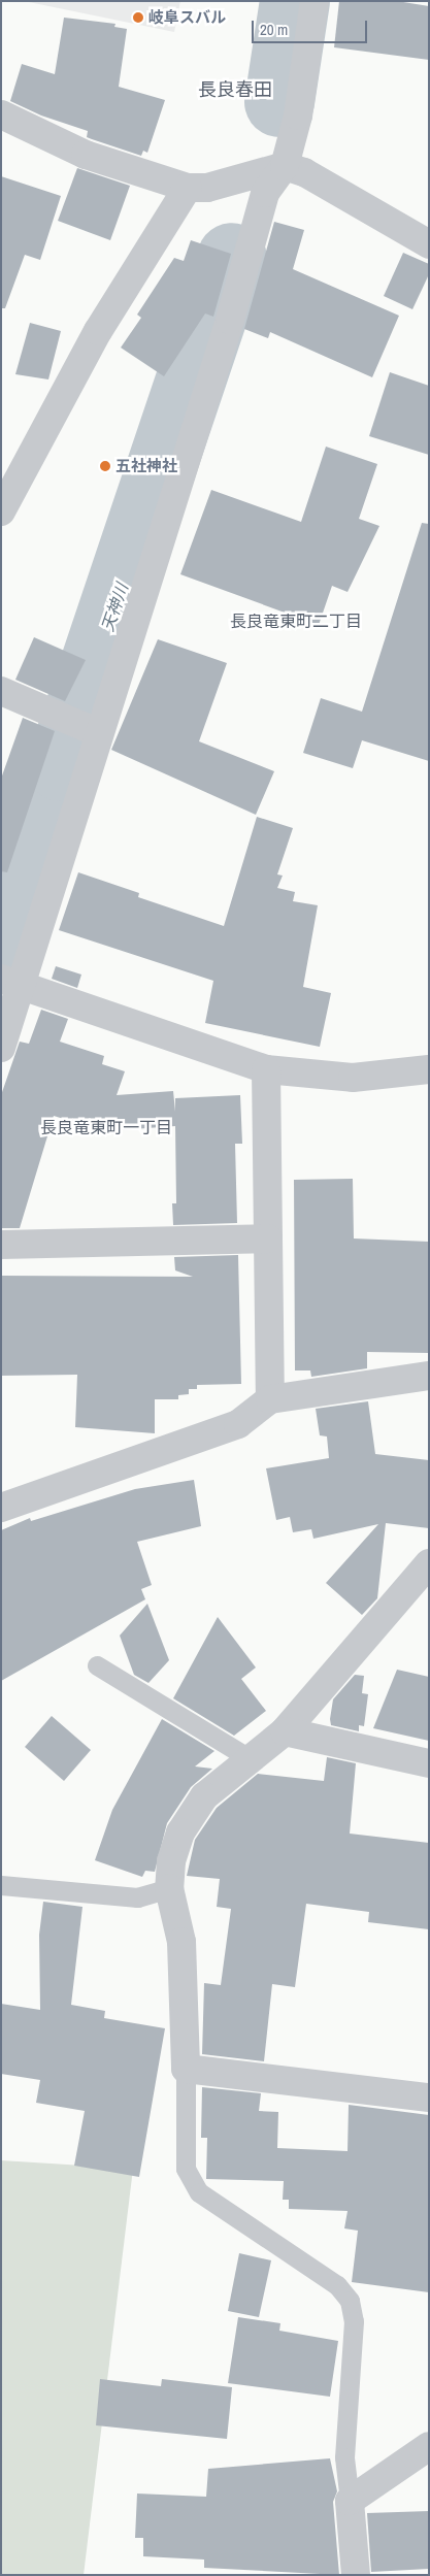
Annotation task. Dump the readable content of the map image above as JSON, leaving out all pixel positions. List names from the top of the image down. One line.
{"districts":["長良春田","長良竜東町二丁目","長良竜東町一丁目"],"water":["天神川"],"places":["岐阜スバル","五社神社"],"scale_bar":"20 m"}
